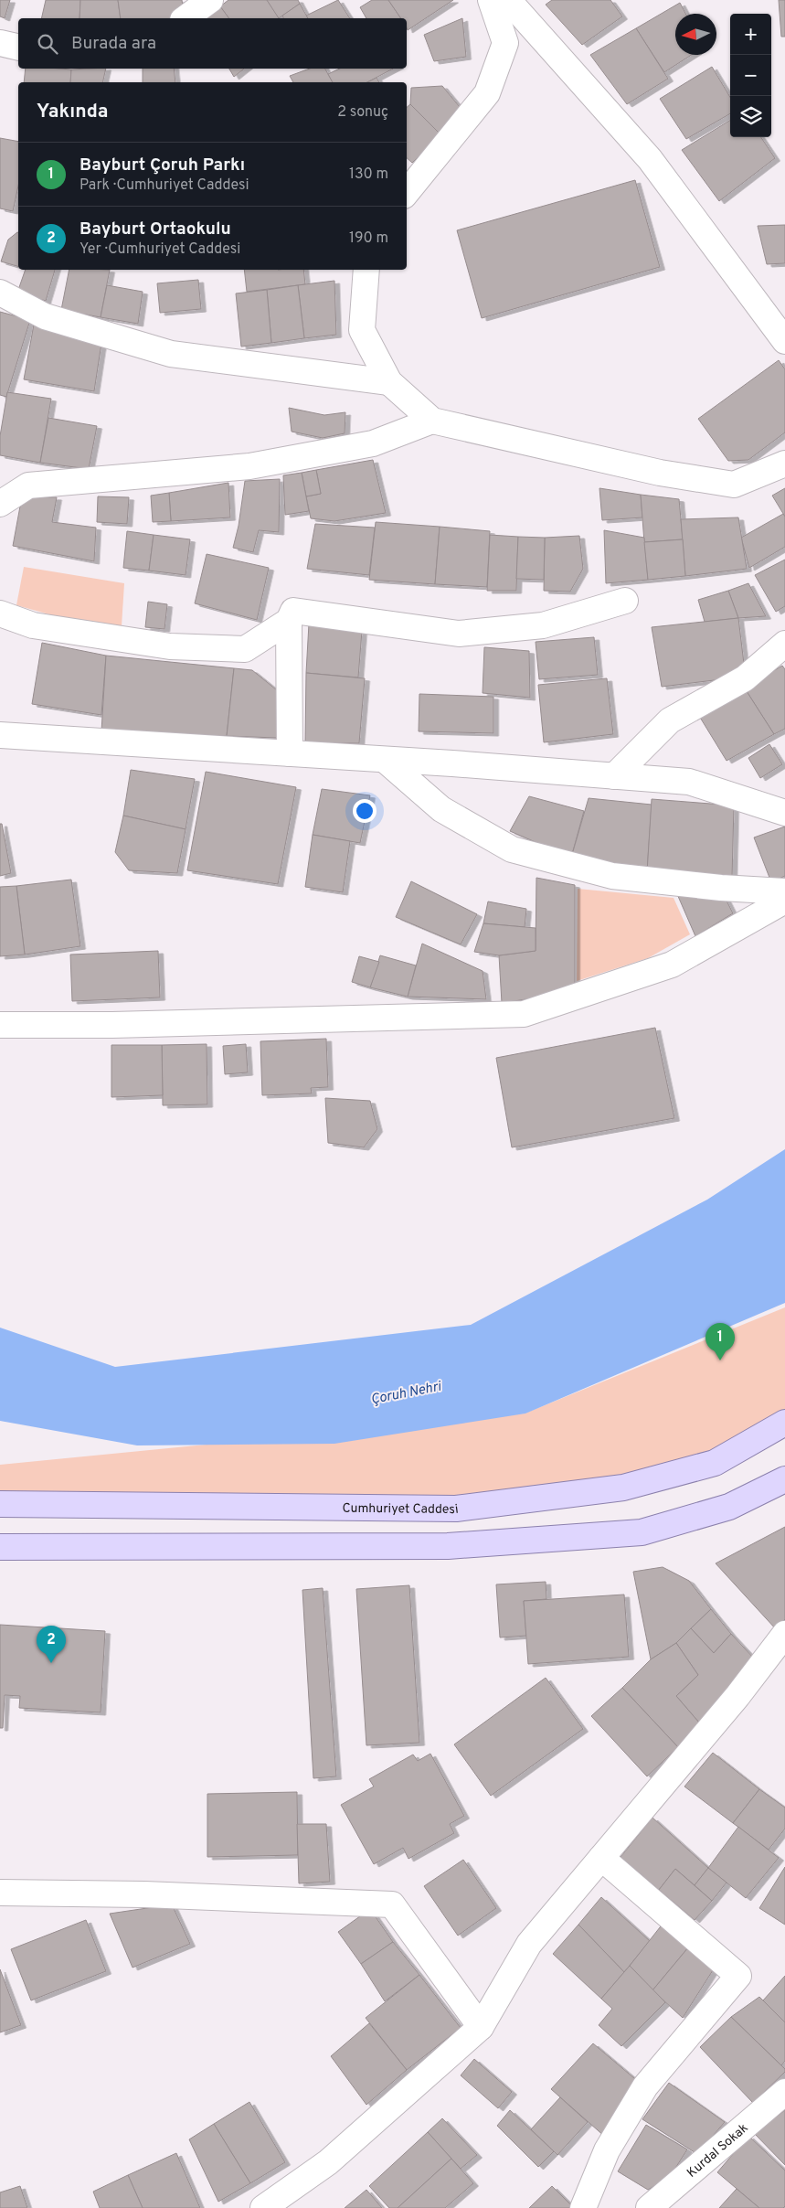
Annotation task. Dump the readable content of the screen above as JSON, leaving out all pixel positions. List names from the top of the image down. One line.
{"streets":{"main road":["Cumhuriyet Caddesi"],"street":["Kurdal Sokak"]},"water":["Çoruh Nehri"],"north":"left","page":{"map_buttons":["+","−"],"search":"Burada ara","heading":["Yakında","2 sonuç"],"list":[{"mark":"1","name":"Bayburt Çoruh Parkı","note":"Park · Cumhuriyet Caddesi","value":"130 m"},{"mark":"2","name":"Bayburt Ortaokulu","note":"Yer · Cumhuriyet Caddesi","value":"190 m"}],"pins":["1","2"]}}
